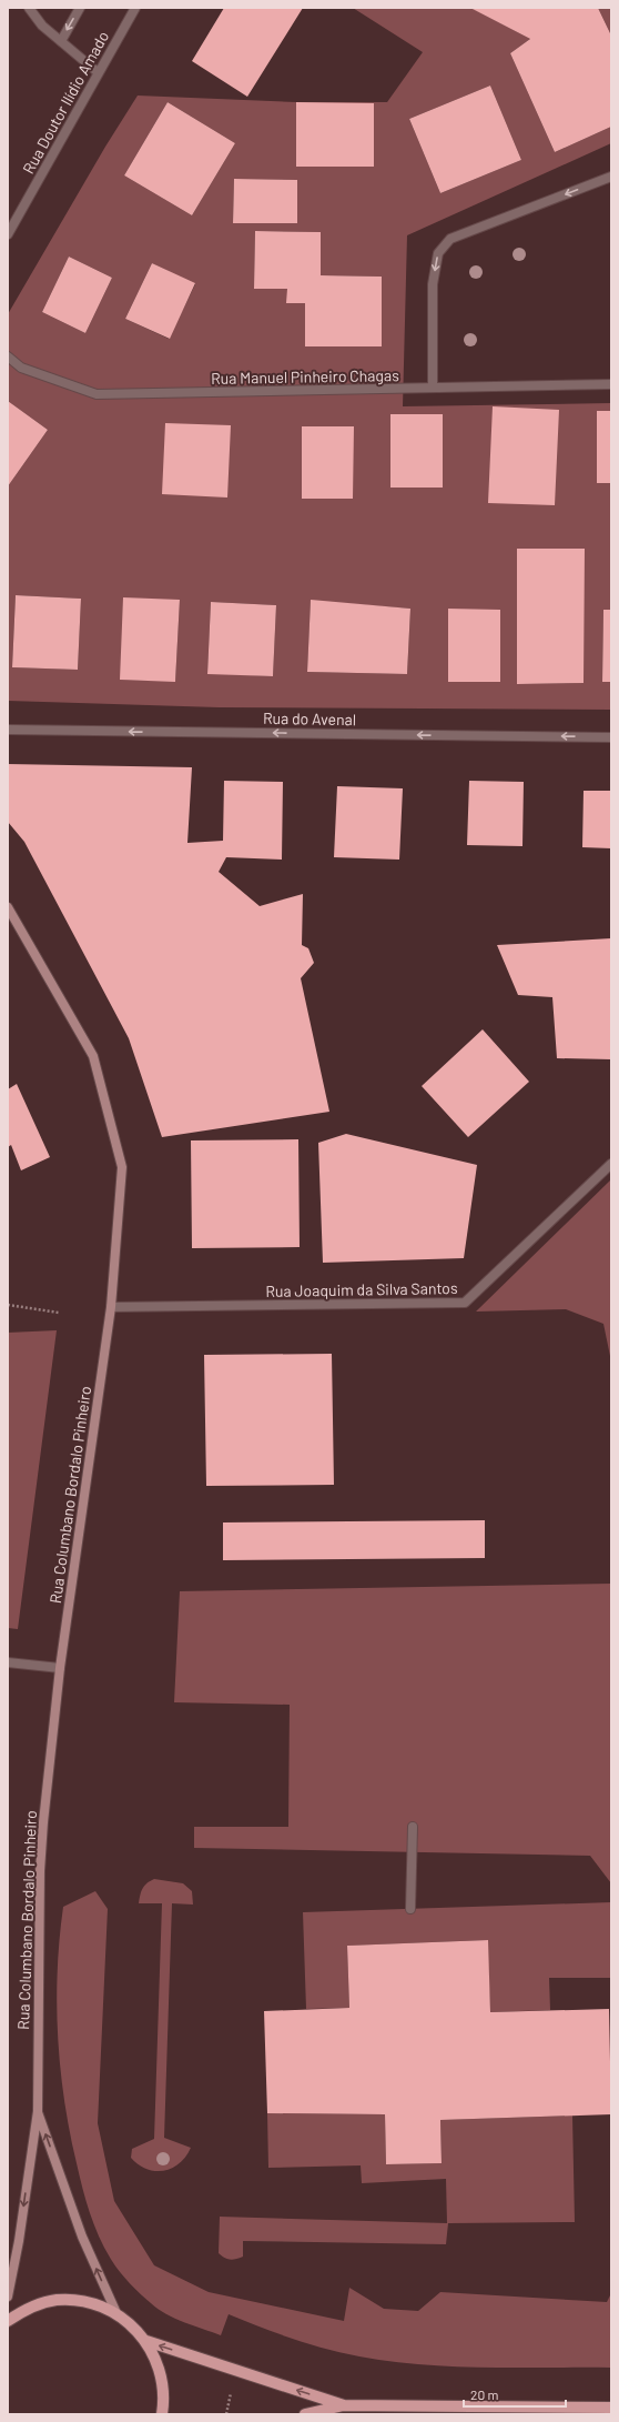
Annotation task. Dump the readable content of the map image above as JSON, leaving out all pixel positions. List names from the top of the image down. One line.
{"streets":{"main road":["Rua Columbano Bordalo Pinheiro"],"street":["Rua Doutor Ilídio Amado","Rua Manuel Pinheiro Chagas","Rua do Avenal","Rua Joaquim da Silva Santos"]},"crossings":[["Rua Joaquim da Silva Santos","Rua Columbano Bordalo Pinheiro"]],"one_way":["Rua do Avenal"],"scale_bar":"20 m"}
